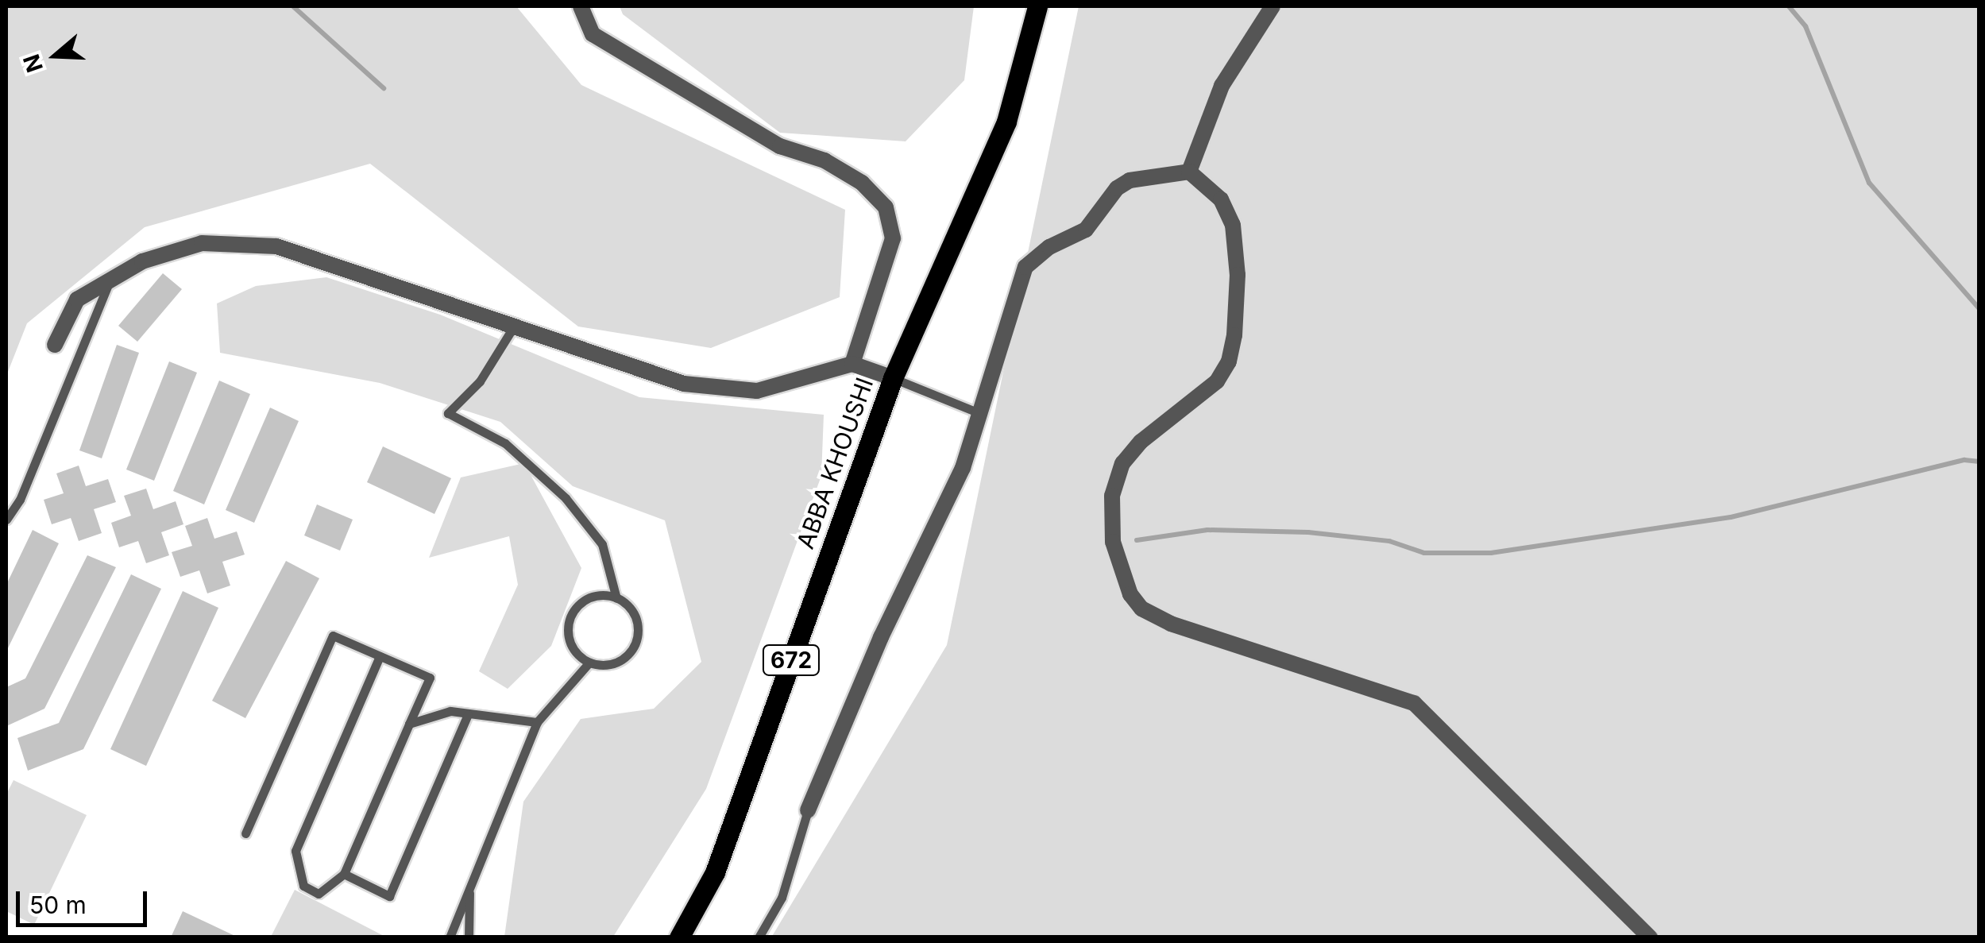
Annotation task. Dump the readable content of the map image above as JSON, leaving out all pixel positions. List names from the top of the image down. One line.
{"streets":{"main road":["ABBA KHOUSHI","672"]},"scale_bar":"50 m","north":"left"}
